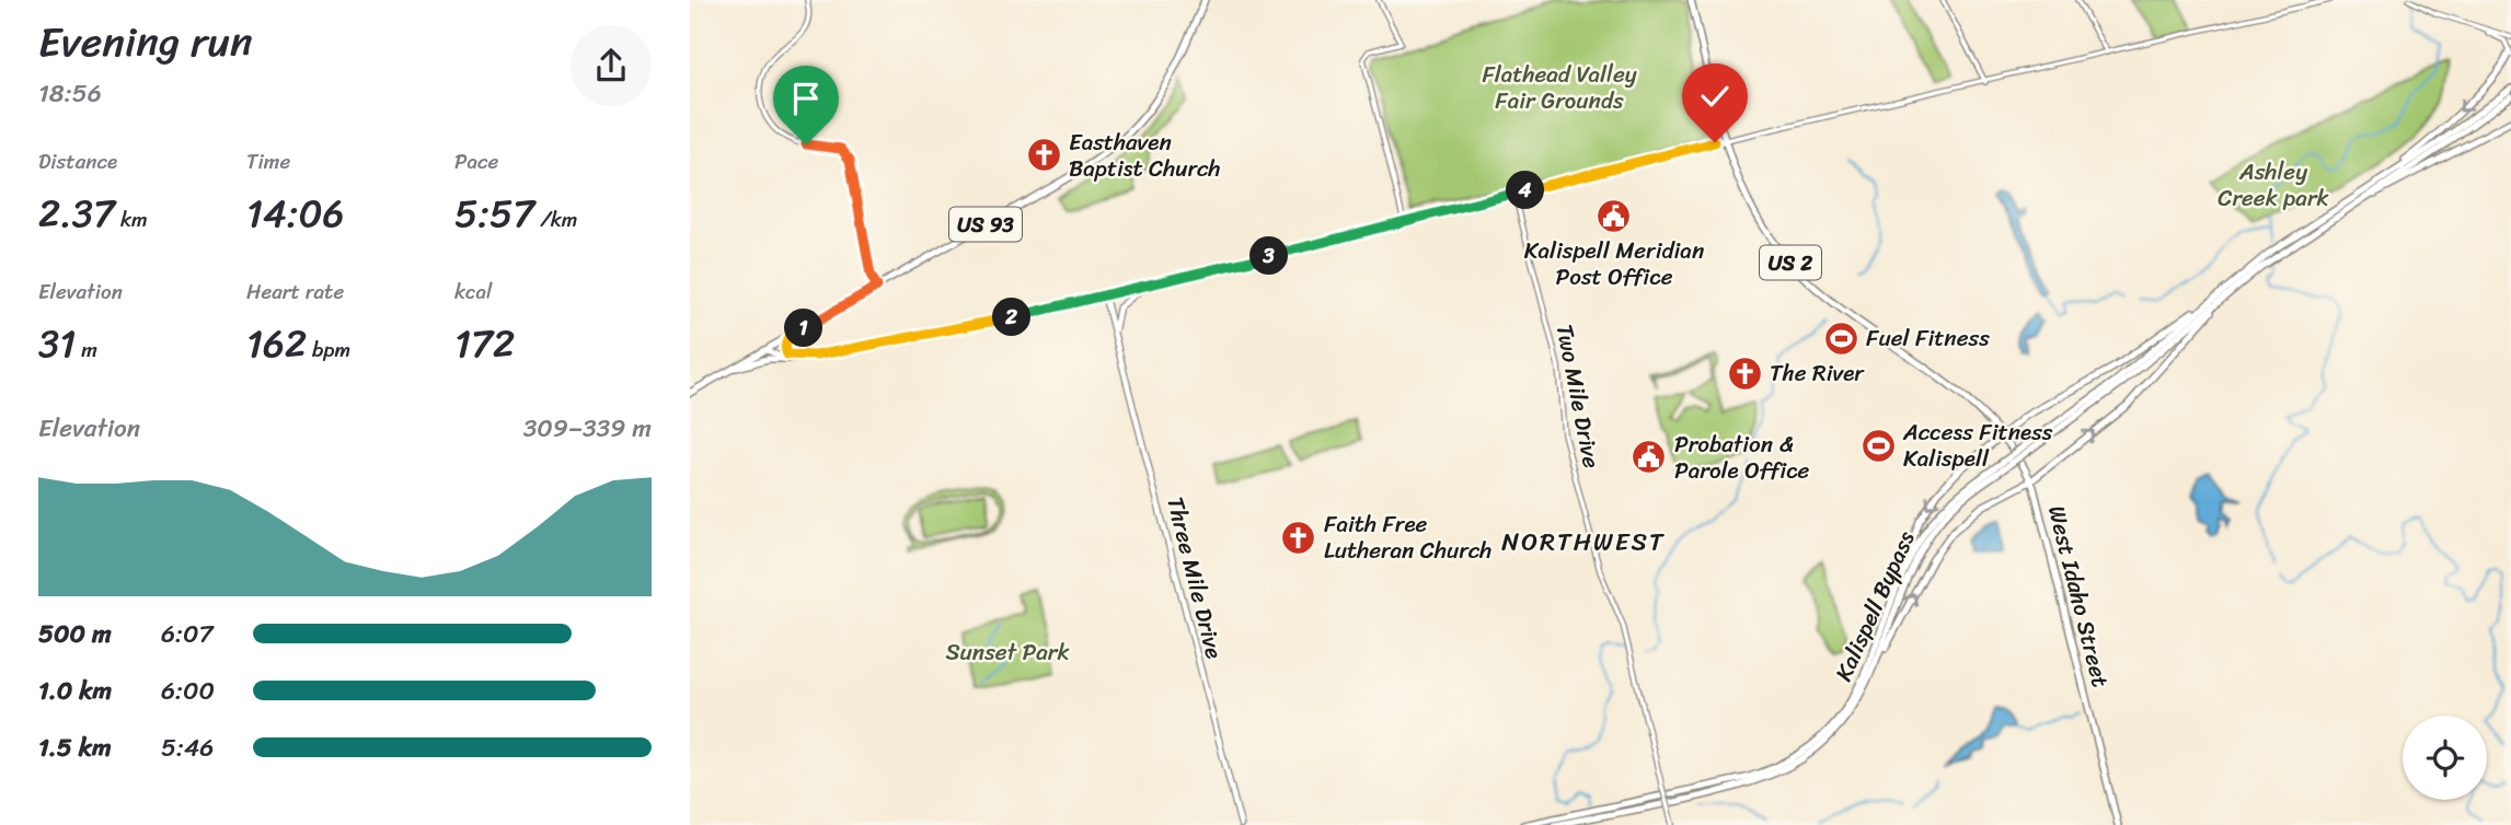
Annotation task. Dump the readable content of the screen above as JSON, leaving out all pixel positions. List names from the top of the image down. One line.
{"streets":{"main road":["US 93","US 2","Three Mile Drive","West Idaho Street","Kalispell Bypass"],"street":["Two Mile Drive"]},"districts":["NORTHWEST"],"parks":["Flathead Valley Fair Grounds","Ashley Creek park","Sunset Park"],"places":{"church":["Easthaven Baptist Church","The River","Faith Free Lutheran Church"],"public building":["Kalispell Meridian Post Office","Probation & Parole Office"],"sports":["Fuel Fitness","Access Fitness Kalispell"]},"page":{"heading":["Evening run","18:56"],"stats":[["Distance","2.37 km"],["Time","14:06"],["Pace","5:57 /km"],["Elevation","31 m"],["Heart rate","162 bpm"],["kcal","172"]],"pins":["4","3","2","1"],"chart":["Elevation","309–339 m"],"list":[{"name":"500 m","note":"6:07"},{"name":"1.0 km","note":"6:00"},{"name":"1.5 km","note":"5:46"}]}}
